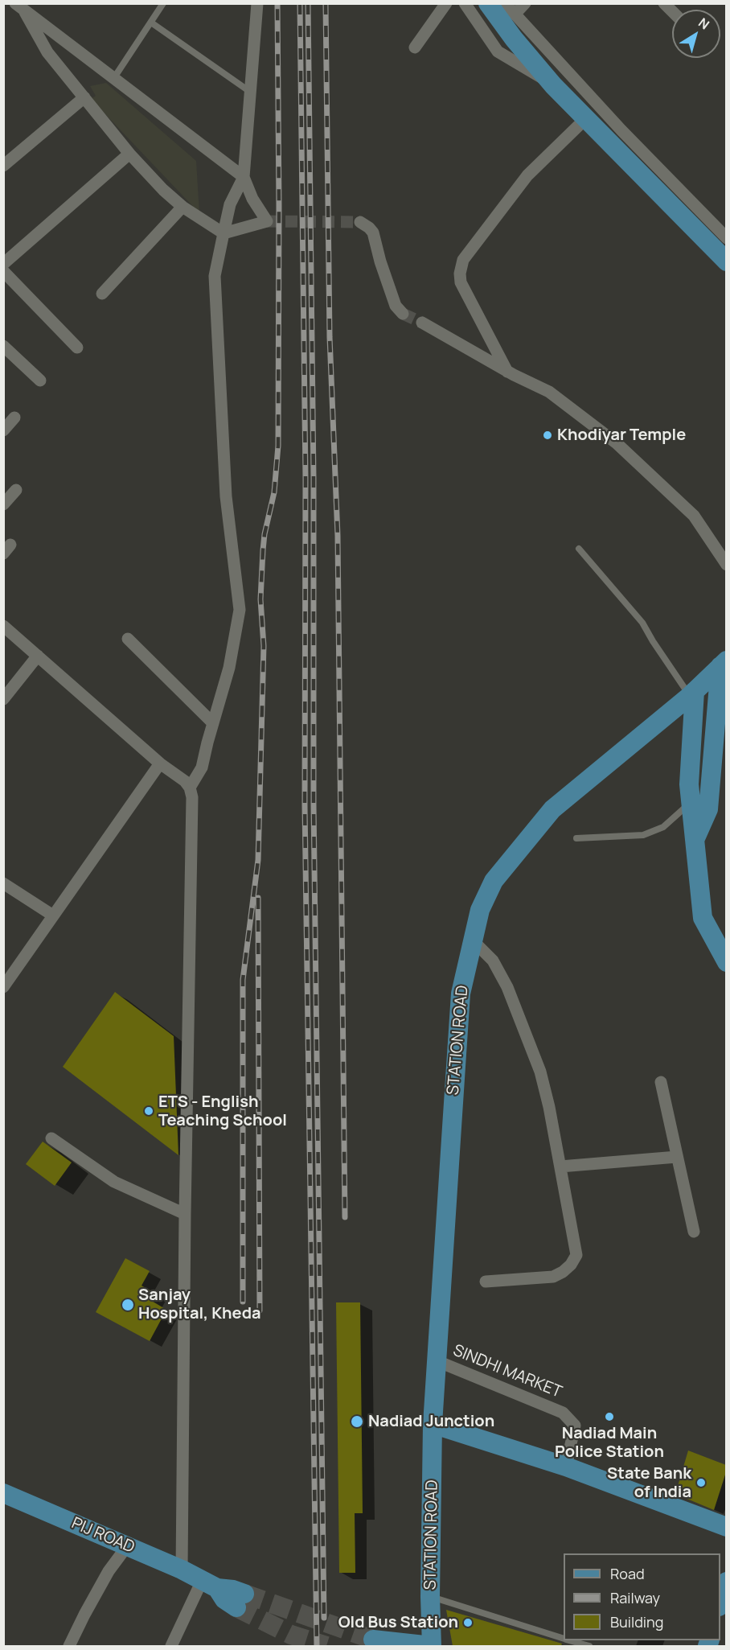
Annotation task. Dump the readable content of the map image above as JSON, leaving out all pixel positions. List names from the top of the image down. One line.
{"streets":{"main road":["STATION ROAD","PIJ ROAD"],"street":["SINDHI MARKET"]},"crossings":[["STATION ROAD","SINDHI MARKET"]],"places":["Khodiyar Temple","ETS - English Teaching School","Sanjay Hospital, Kheda","Nadiad Main Police Station","Nadiad Junction","State Bank of India","Old Bus Station"],"legend":["Road","Railway","Building"],"north":"top right"}
